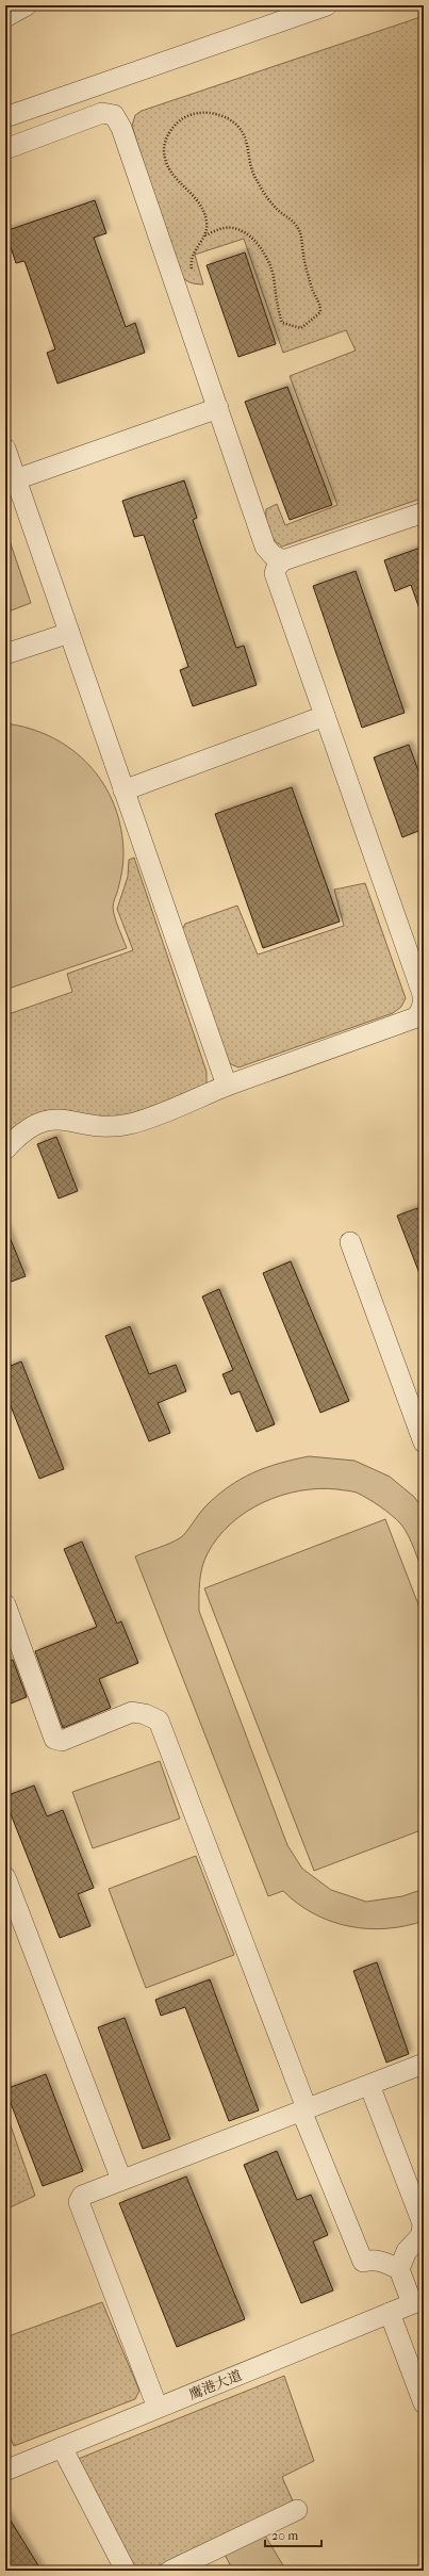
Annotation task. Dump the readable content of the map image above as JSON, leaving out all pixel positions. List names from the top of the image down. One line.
{"streets":{"street":["鹰港大道"]},"scale_bar":"20 m"}
